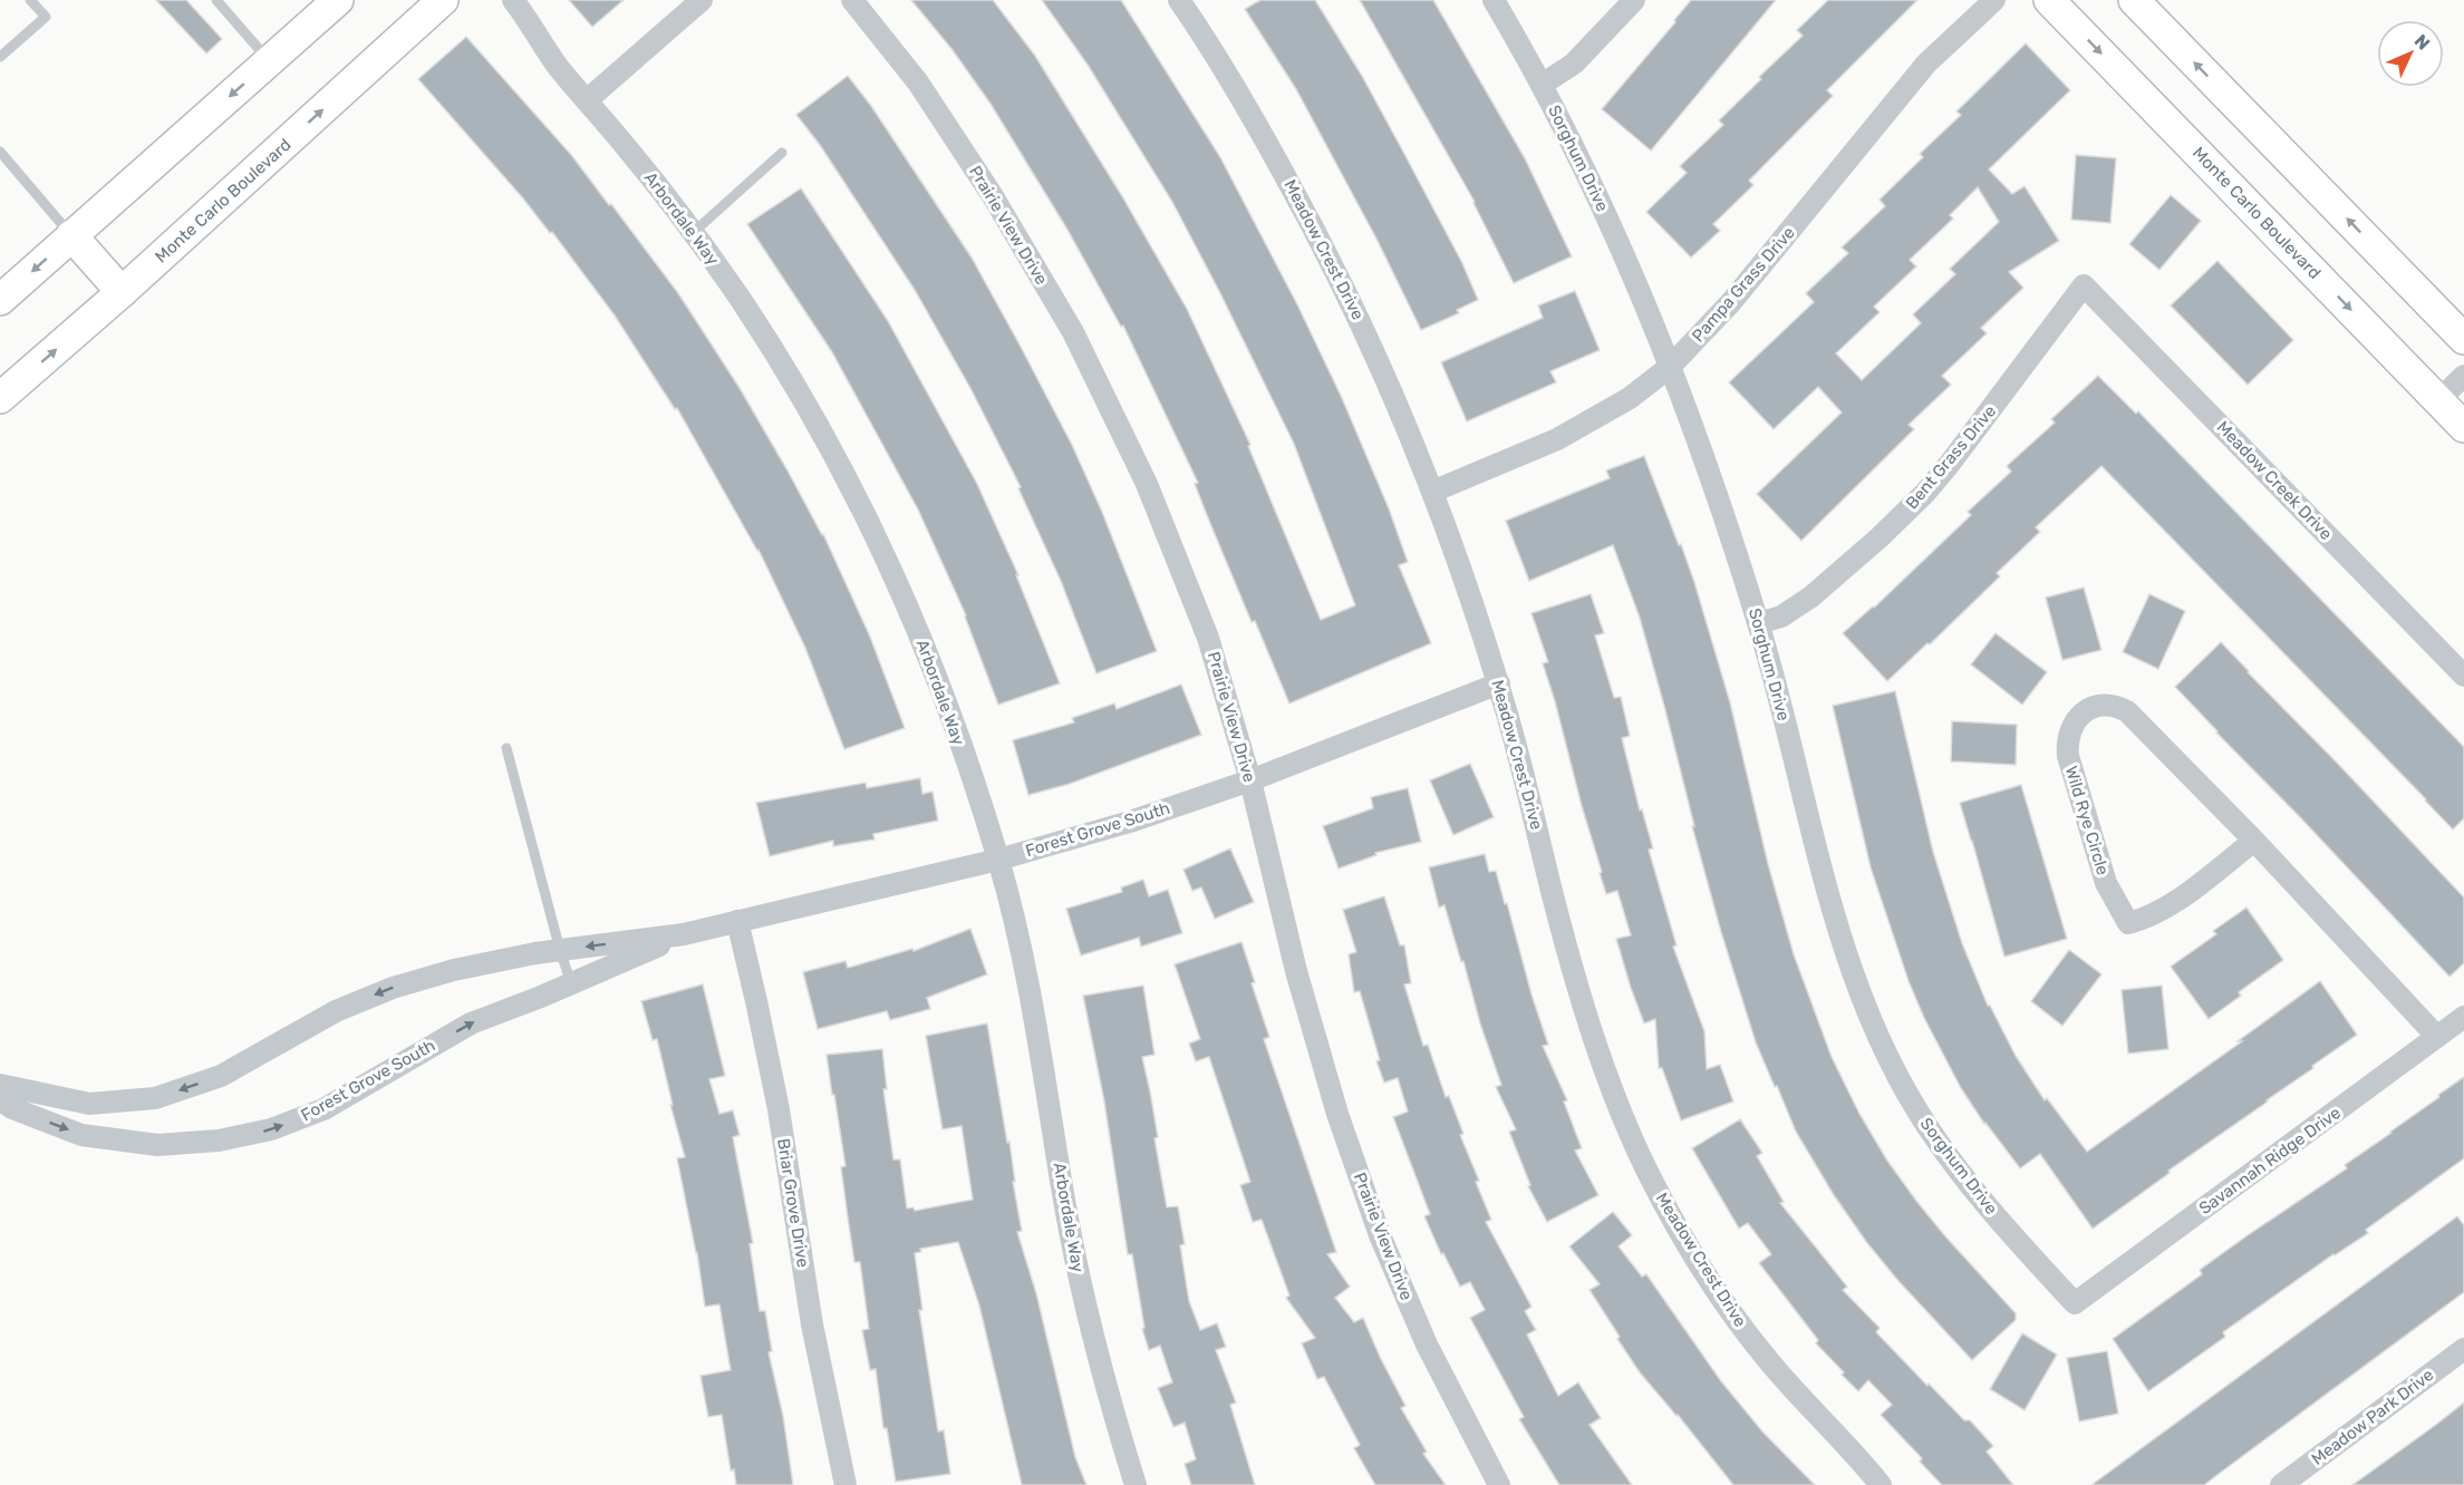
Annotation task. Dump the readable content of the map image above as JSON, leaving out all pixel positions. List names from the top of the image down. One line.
{"streets":{"main road":["Monte Carlo Boulevard"],"street":["Sorghum Drive","Arbordale Way","Prairie View Drive","Meadow Crest Drive","Pampa Grass Drive","Bent Grass Drive","Meadow Creek Drive","Wild Rye Circle","Forest Grove South","Savannah Ridge Drive","Briar Grove Drive","Meadow Park Drive"]},"crossings":[["Sorghum Drive","Pampa Grass Drive"],["Sorghum Drive","Bent Grass Drive"],["Sorghum Drive","Savannah Ridge Drive"],["Arbordale Way","Forest Grove South"],["Prairie View Drive","Forest Grove South"],["Meadow Crest Drive","Pampa Grass Drive"],["Meadow Crest Drive","Forest Grove South"],["Bent Grass Drive","Meadow Creek Drive"],["Wild Rye Circle","Savannah Ridge Drive"],["Forest Grove South","Briar Grove Drive"]],"north":"top right"}
